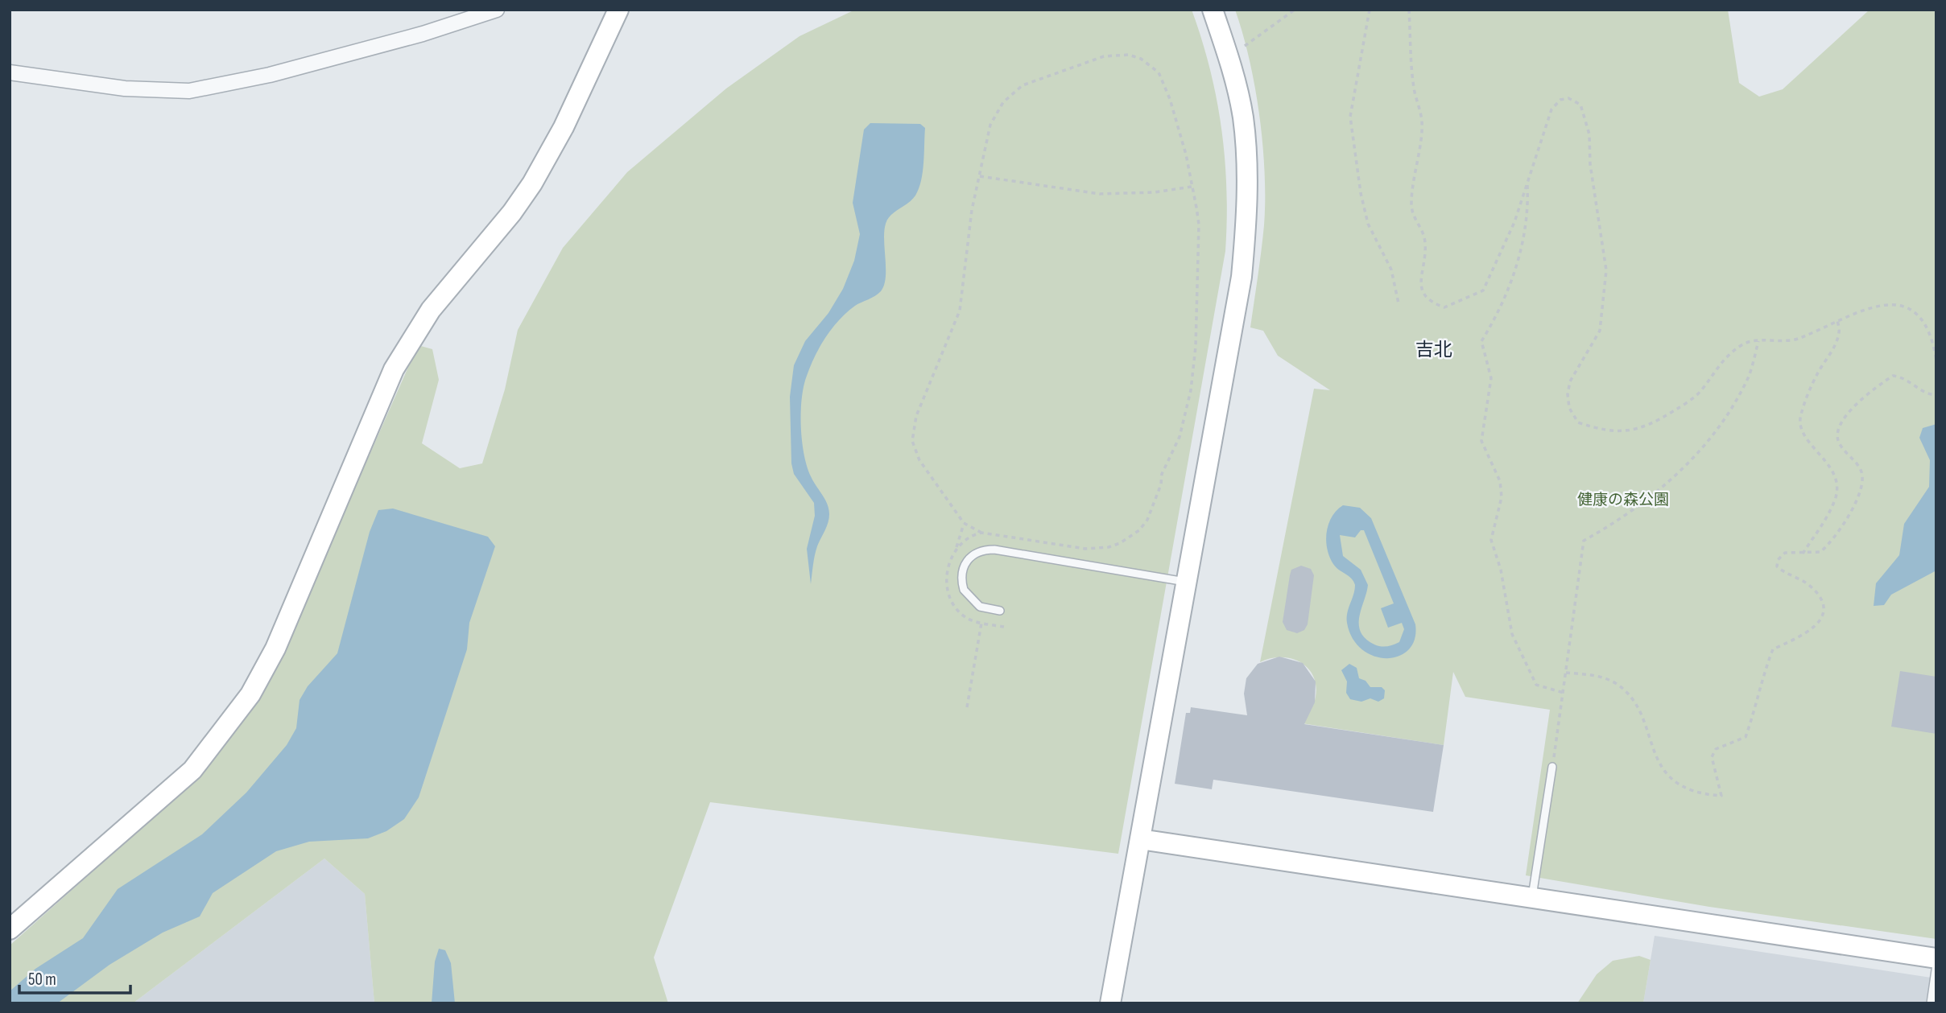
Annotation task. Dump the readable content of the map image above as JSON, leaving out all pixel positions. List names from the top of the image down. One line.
{"districts":["吉北"],"parks":["健康の森公園"],"scale_bar":"50 m"}
